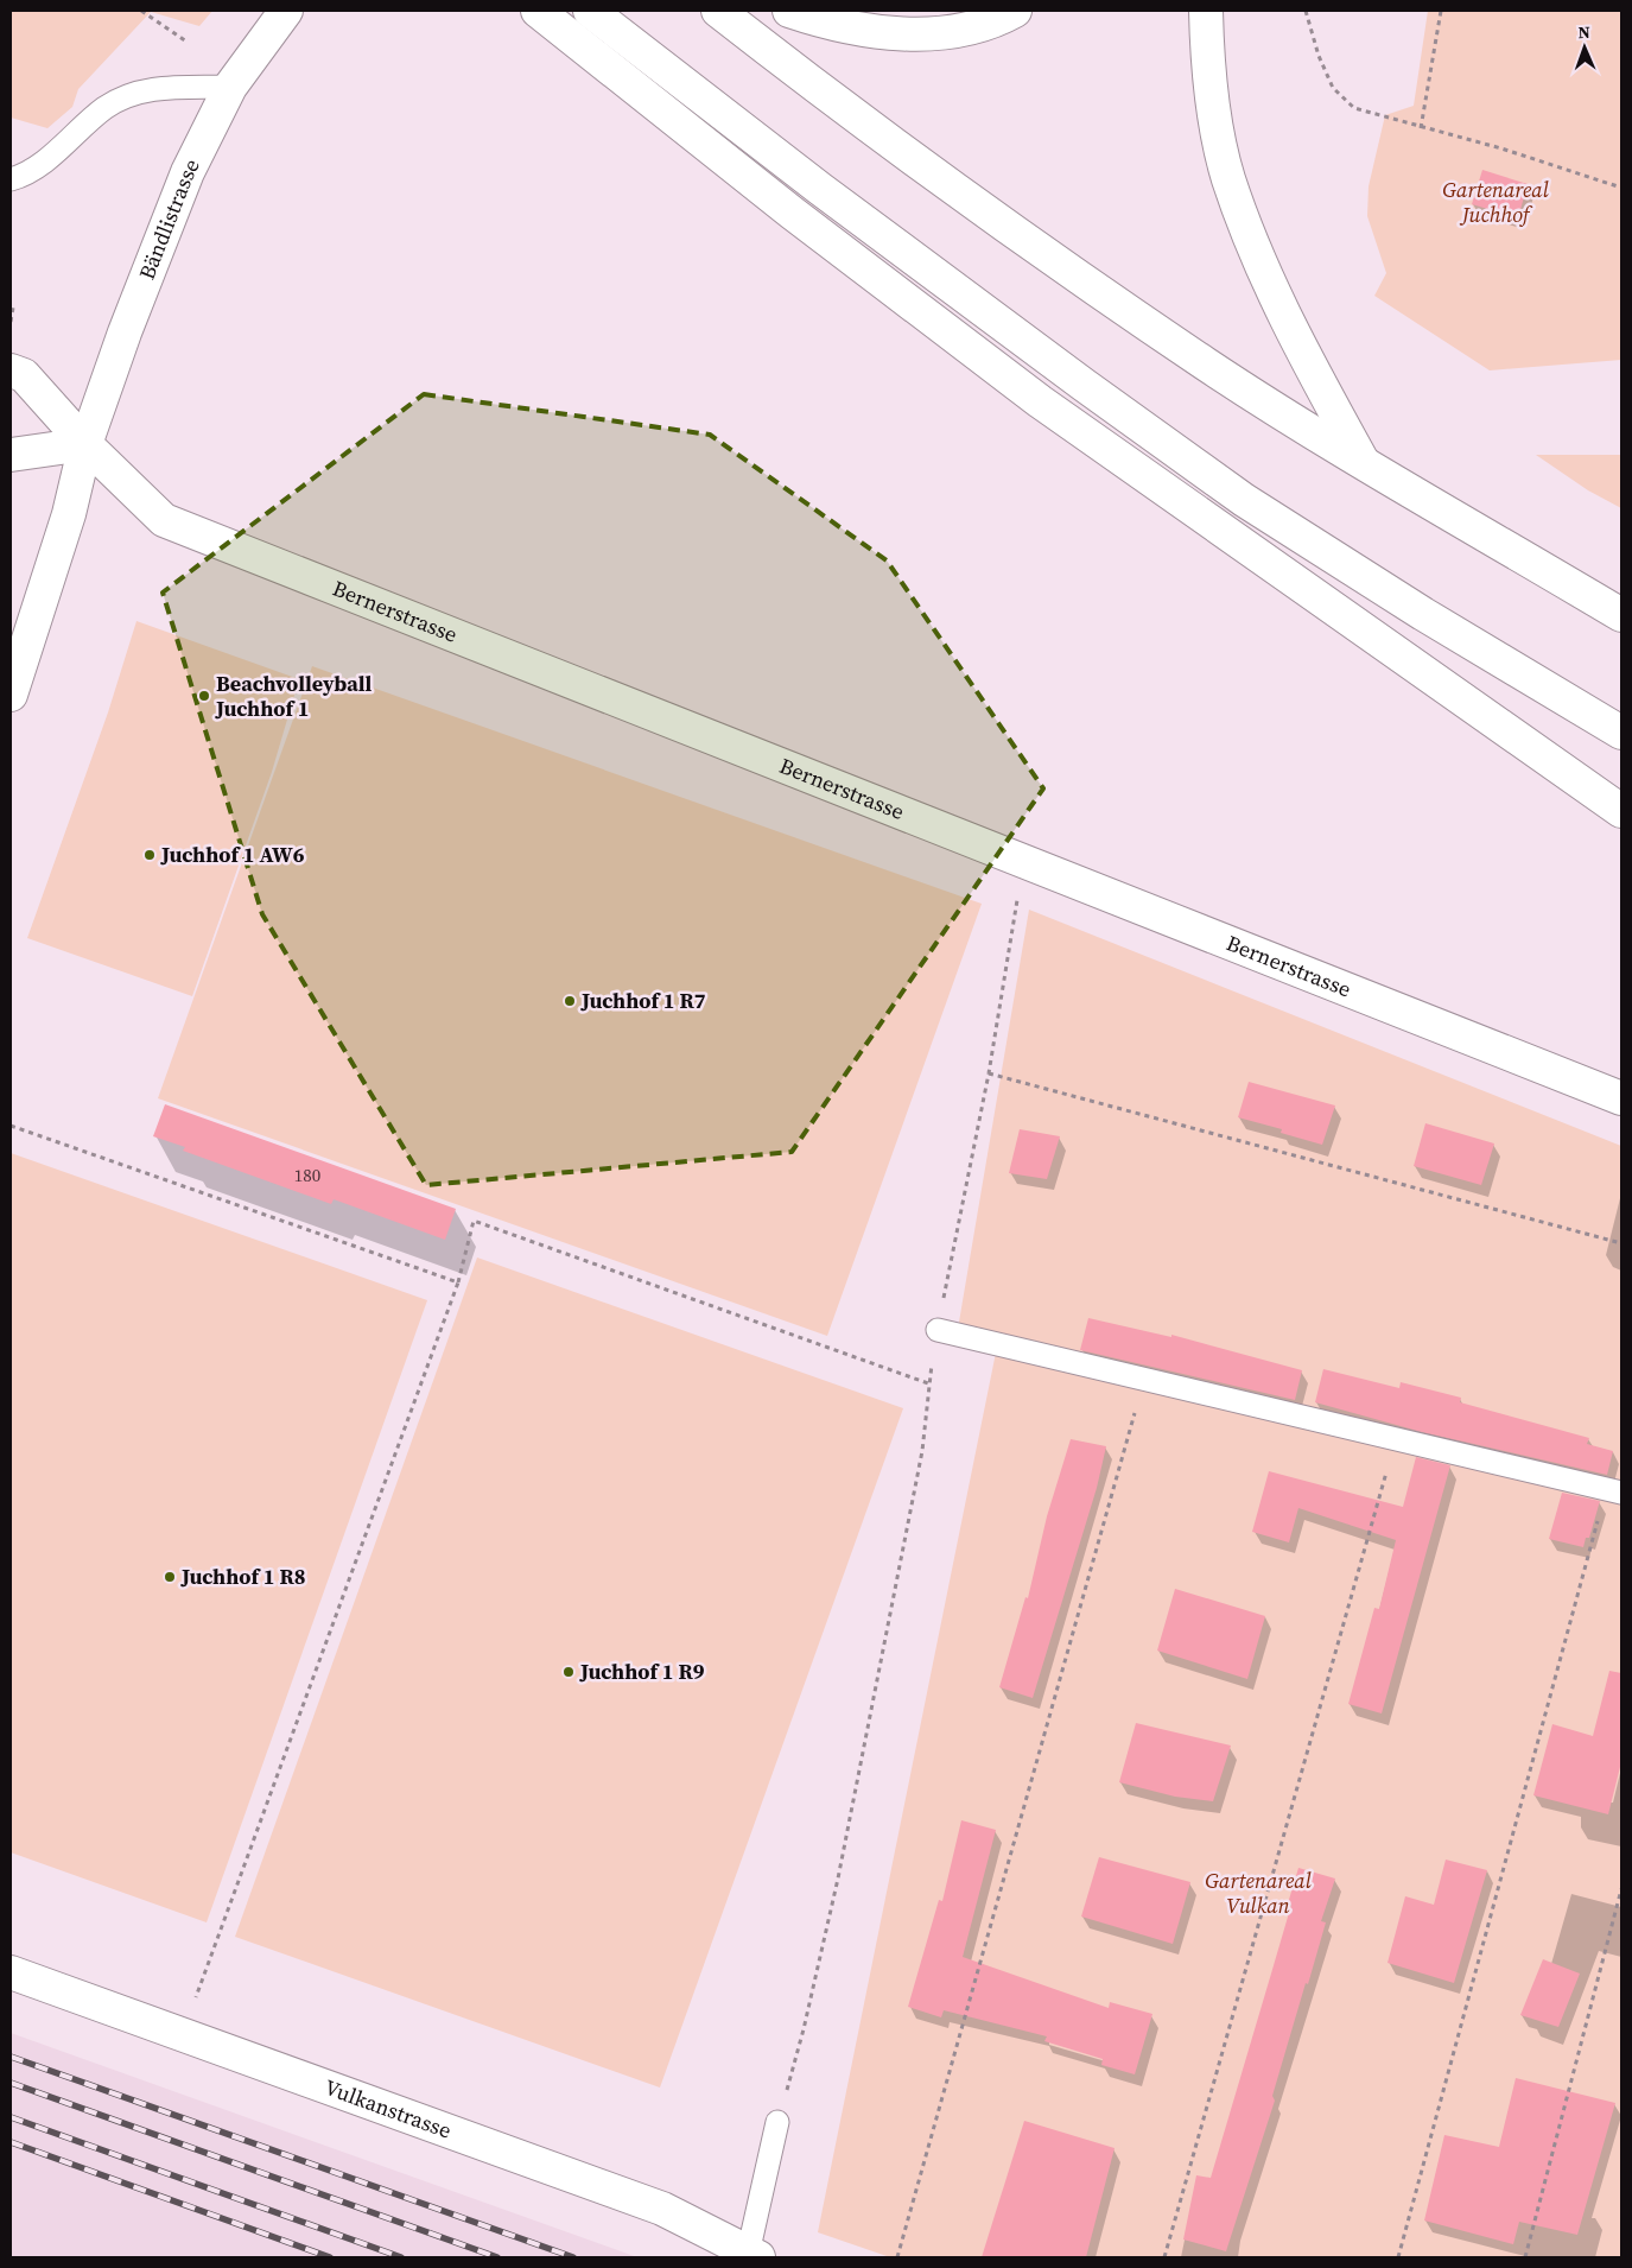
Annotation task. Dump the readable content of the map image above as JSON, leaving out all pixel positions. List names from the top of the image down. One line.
{"streets":{"main road":["Bändlistrasse","Bernerstrasse","Vulkanstrasse"]},"crossings":[["Bändlistrasse","Bernerstrasse"]],"parks":["Gartenareal Juchhof","Gartenareal Vulkan"],"places":["Beachvolleyball Juchhof 1","Juchhof 1 AW6","Juchhof 1 R7","Juchhof 1 R8","Juchhof 1 R9"],"house_numbers":["180"],"north":"top"}
